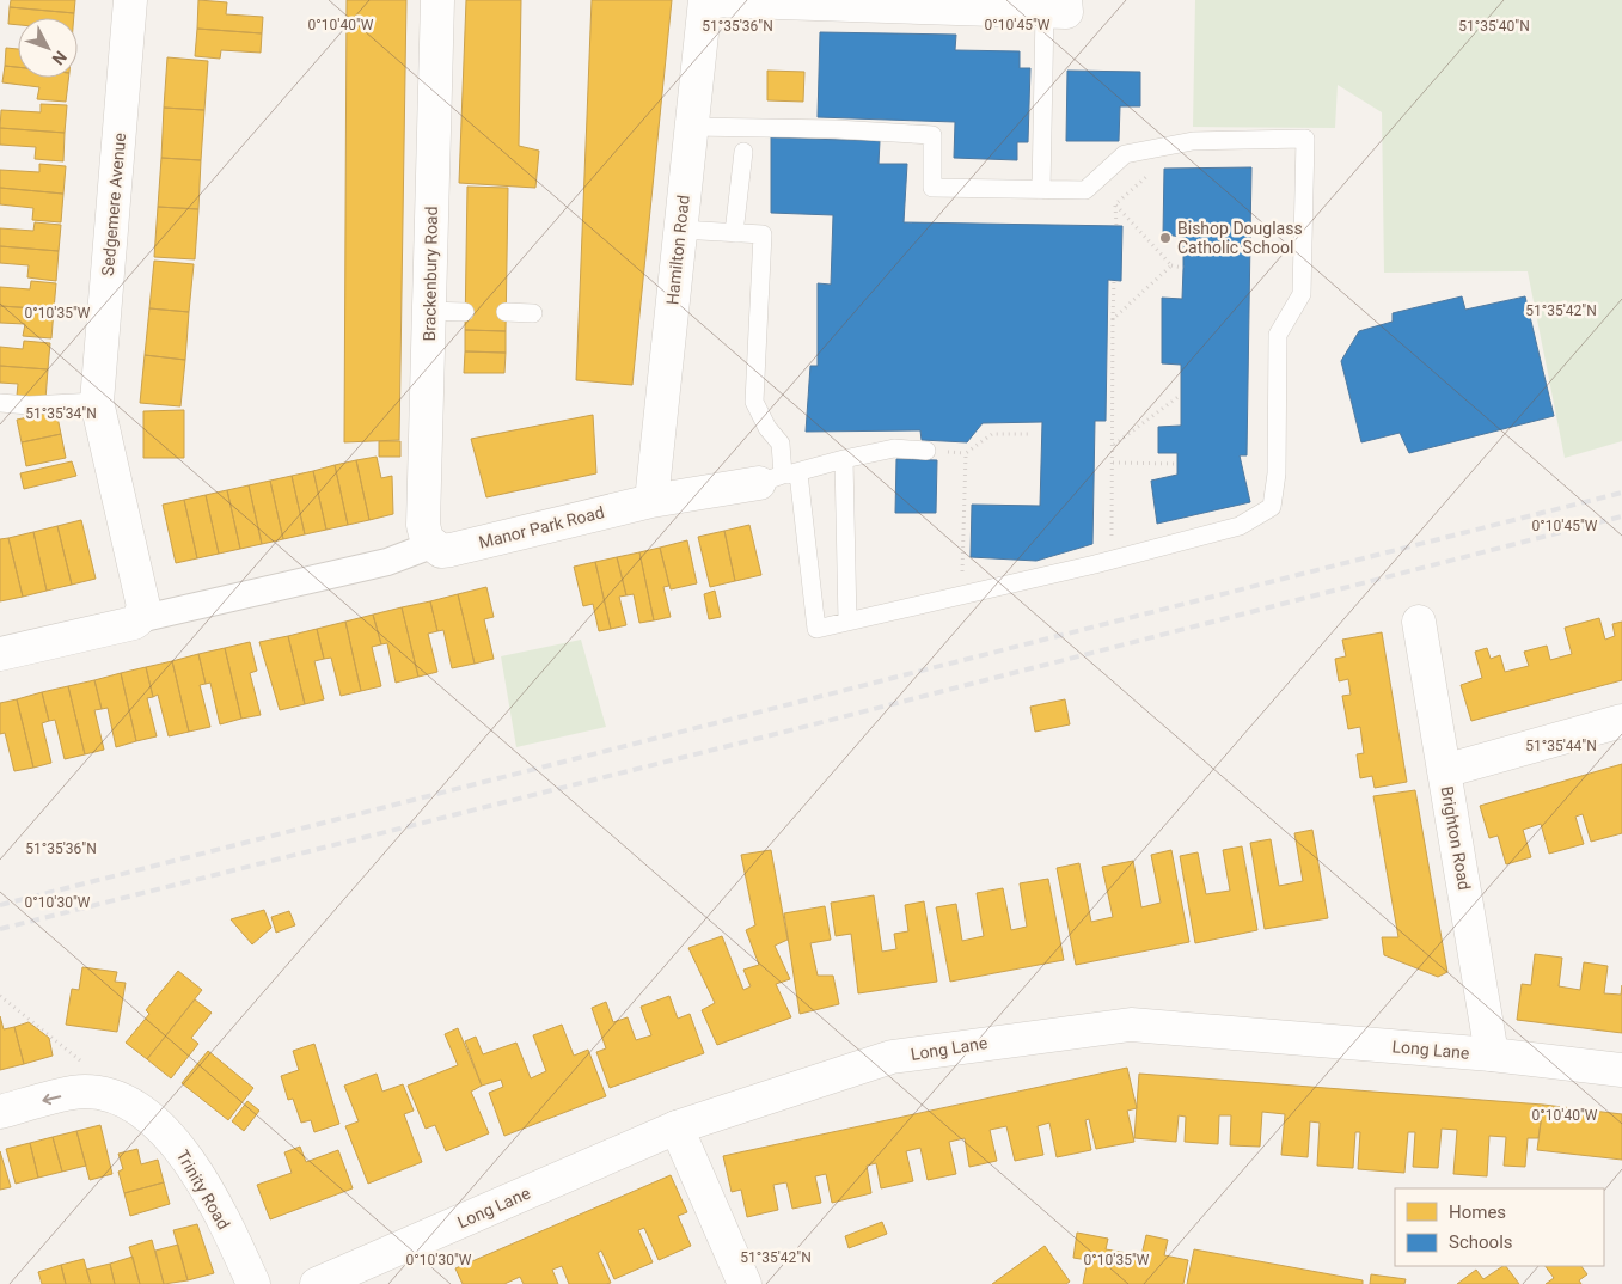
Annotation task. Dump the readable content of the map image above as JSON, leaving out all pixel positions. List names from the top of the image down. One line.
{"streets":{"street":["Sedgemere Avenue","Hamilton Road","Brackenbury Road","Manor Park Road","Brighton Road","Long Lane","Trinity Road"]},"crossings":[["Hamilton Road","Manor Park Road"],["Brackenbury Road","Manor Park Road"],["Brighton Road","Long Lane"]],"places":["Bishop Douglass Catholic School"],"legend":["Homes","Schools"],"north":"bottom right","coordinates":["0°10'40\"W","0°10'45\"W","51°35'40\"N","51°35'36\"N","51°35'42\"N","0°10'35\"W","51°35'34\"N","51°35'44\"N","0°10'30\"W"]}
